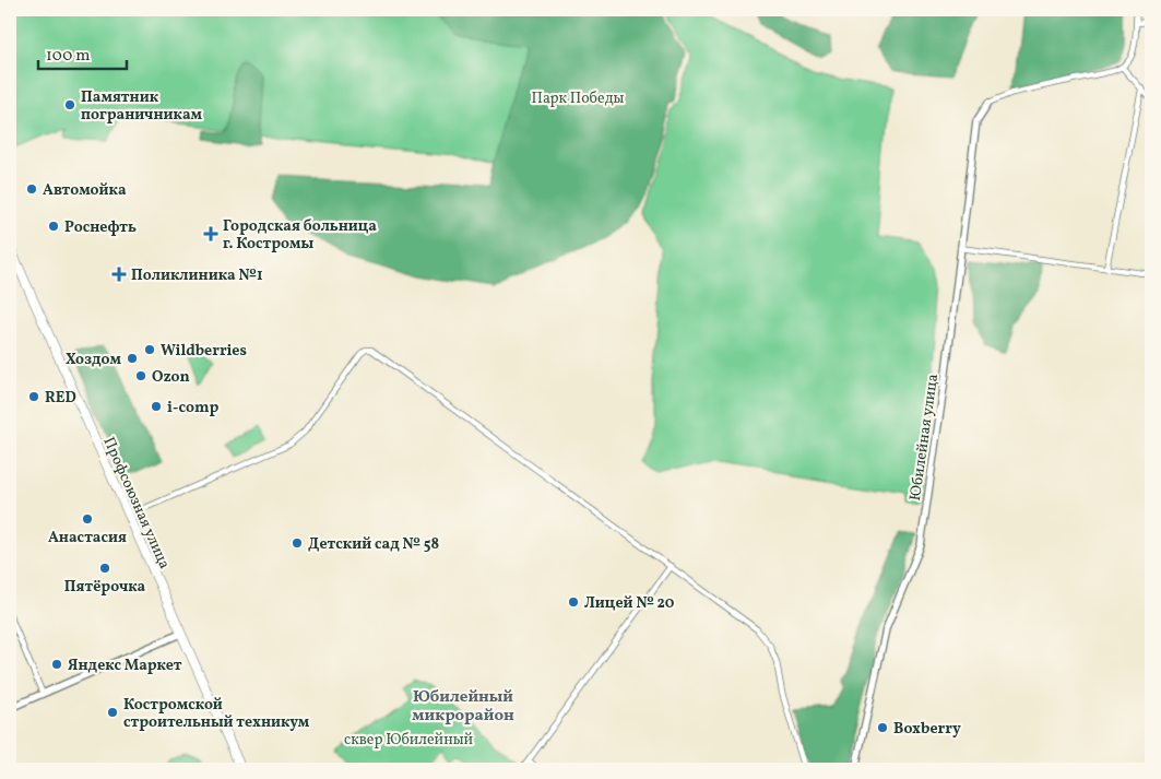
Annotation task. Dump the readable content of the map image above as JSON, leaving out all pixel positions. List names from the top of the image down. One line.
{"streets":{"highway":["Профсоюзная улица"],"street":["Юбилейная улица"]},"districts":["Юбилейный микрорайон"],"parks":["Парк Победы","сквер Юбилейный"],"places":{"other":["Памятник пограничникам","Автомойка","Роснефть","Wildberries","Хоздом","Ozon","RED","i-comp","Анастасия","Детский сад № 58","Пятёрочка","Лицей № 20","Яндекс Маркет","Костромской строительный техникум","Boxberry"],"health":["Городская больница г. Костромы","Поликлиника №1"]},"scale_bar":"100 m"}
